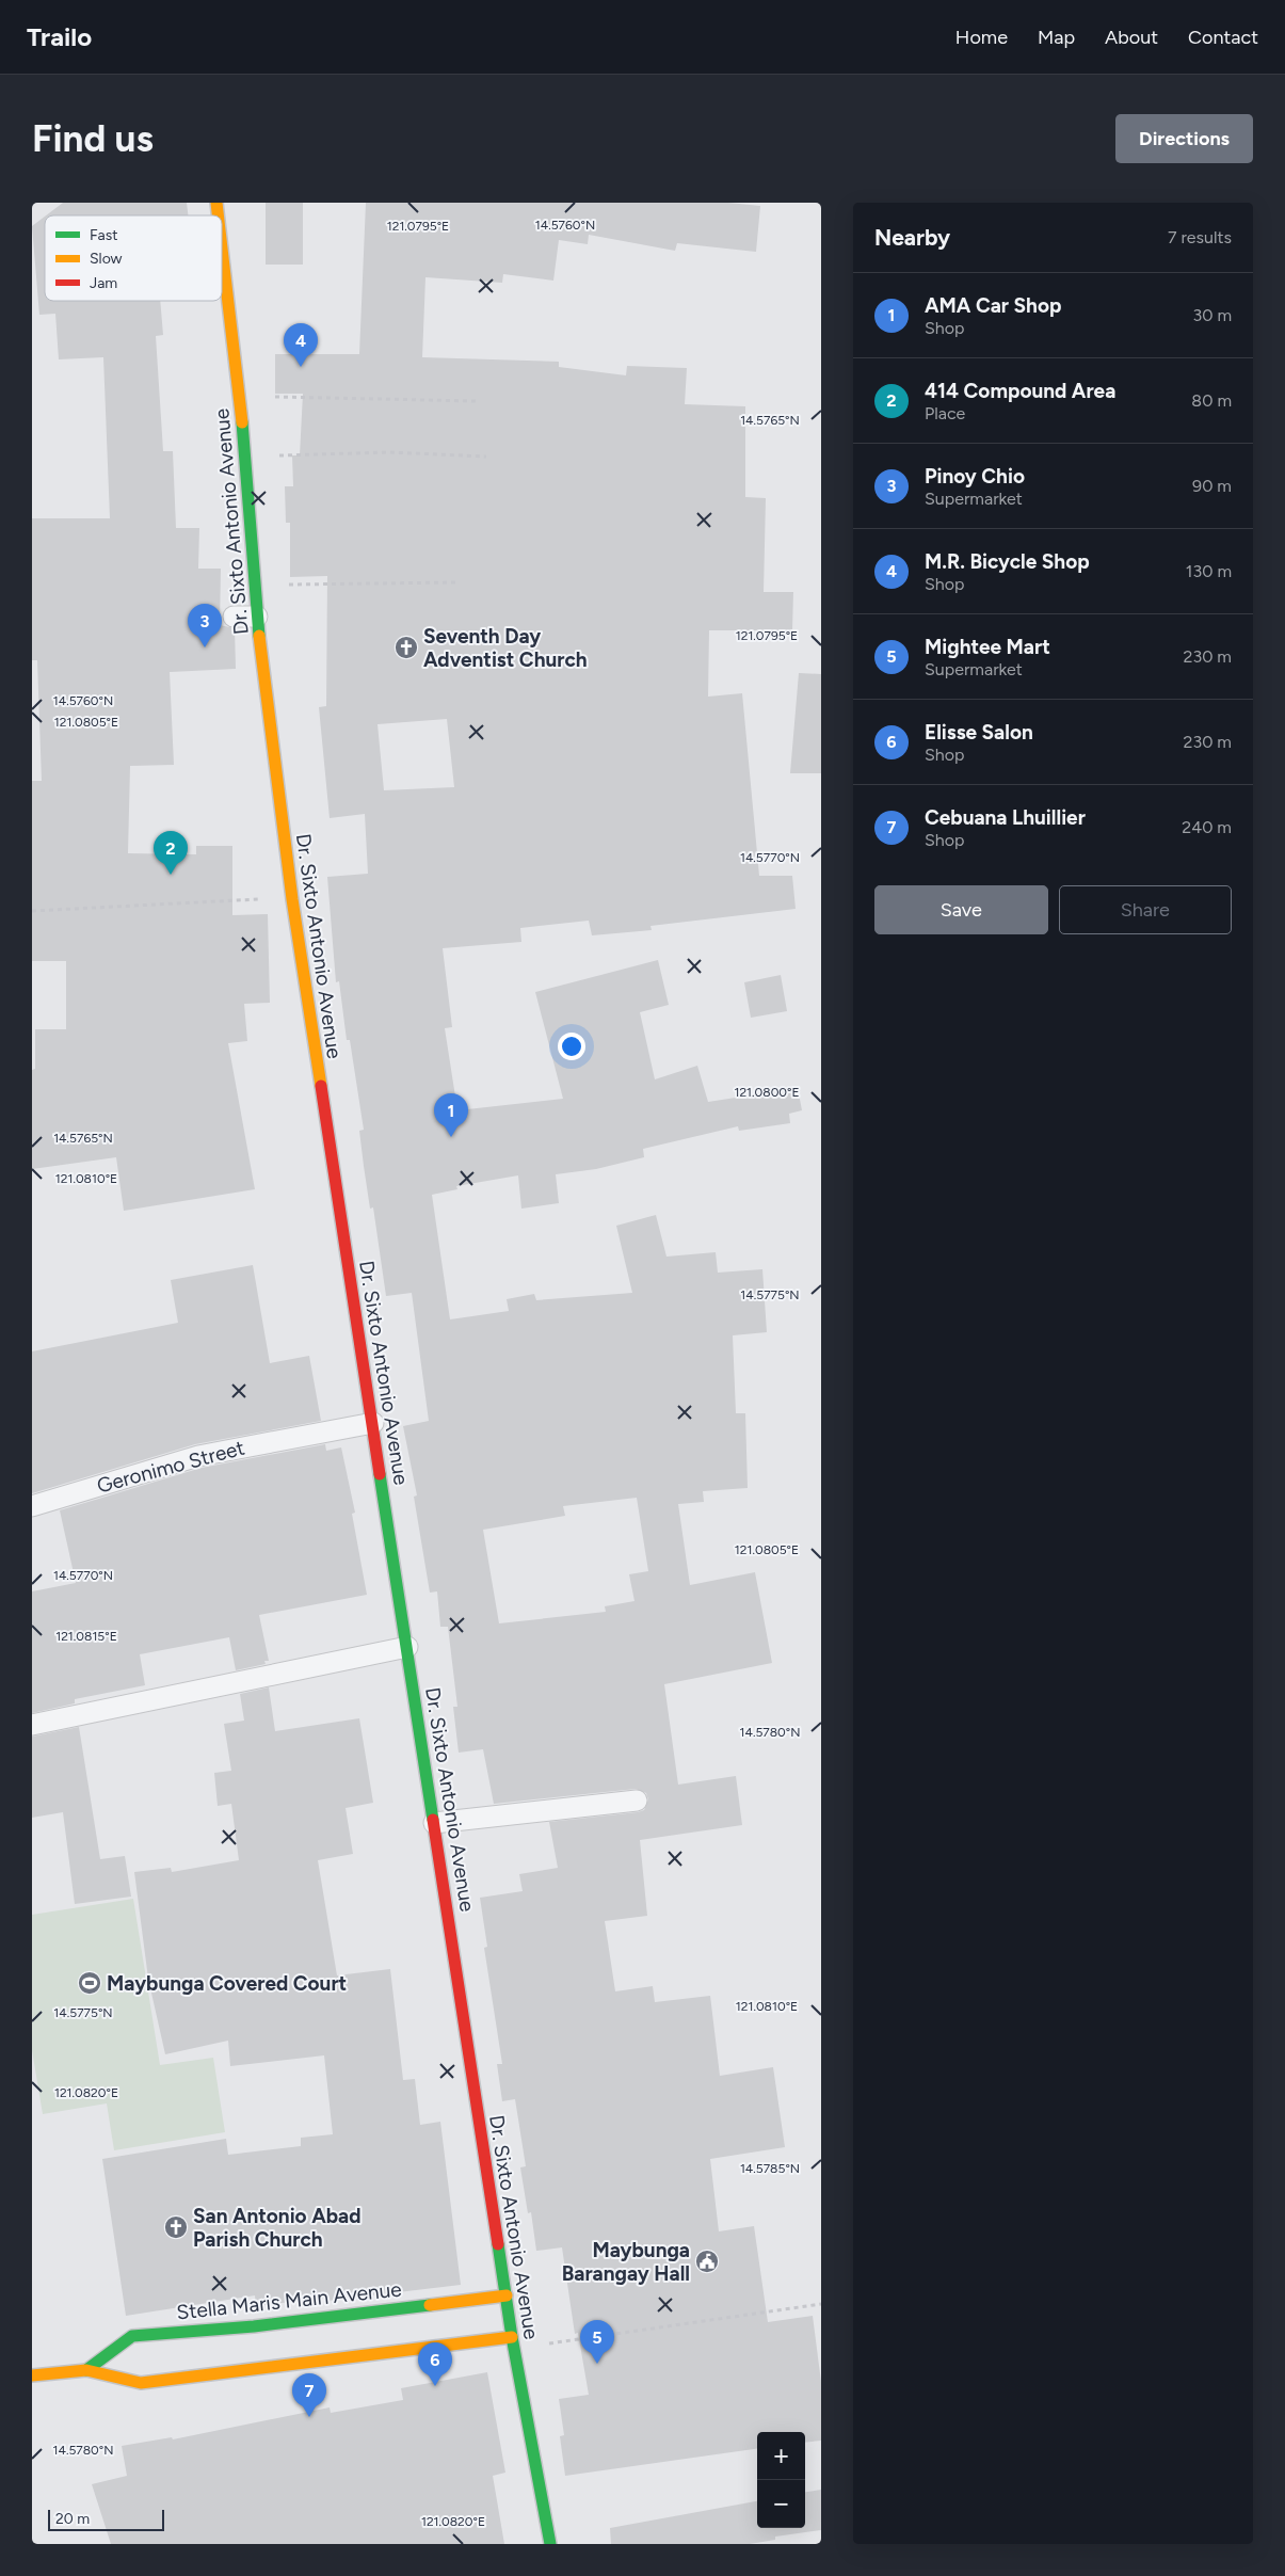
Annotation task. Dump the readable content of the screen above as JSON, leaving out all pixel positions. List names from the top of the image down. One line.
{"streets":{"main road":["Dr. Sixto Antonio Avenue","Stella Maris Main Avenue"],"lane":["Geronimo Street"]},"crossings":[["Dr. Sixto Antonio Avenue","Geronimo Street"],["Dr. Sixto Antonio Avenue","Stella Maris Main Avenue"]],"places":{"church":["Seventh Day Adventist Church","San Antonio Abad Parish Church"],"sports":["Maybunga Covered Court"],"public building":["Maybunga Barangay Hall"]},"legend":["Fast","Slow","Jam"],"scale_bar":"20 m","page":{"header":"Trailo","nav":["Home","Map","About","Contact"],"buttons":["Directions",["Save","Share"]],"title":"Find us","heading":["Nearby","7 results"],"list":[{"mark":"1","name":"AMA Car Shop","note":"Shop","value":"30 m"},{"mark":"2","name":"414 Compound Area","note":"Place","value":"80 m"},{"mark":"3","name":"Pinoy Chio","note":"Supermarket","value":"90 m"},{"mark":"4","name":"M.R. Bicycle Shop","note":"Shop","value":"130 m"},{"mark":"5","name":"Mightee Mart","note":"Supermarket","value":"230 m"},{"mark":"6","name":"Elisse Salon","note":"Shop","value":"230 m"},{"mark":"7","name":"Cebuana Lhuillier","note":"Shop","value":"240 m"}],"pins":["4","3","2","1","5","6","7"],"map_buttons":["+","−"],"scale":"20 m"},"coordinates":["14.5760°N","121.0795°E","14.5765°N","121.0805°E","14.5770°N","121.0800°E","121.0810°E","14.5775°N","121.0815°E","14.5780°N","121.0820°E","14.5785°N"]}
